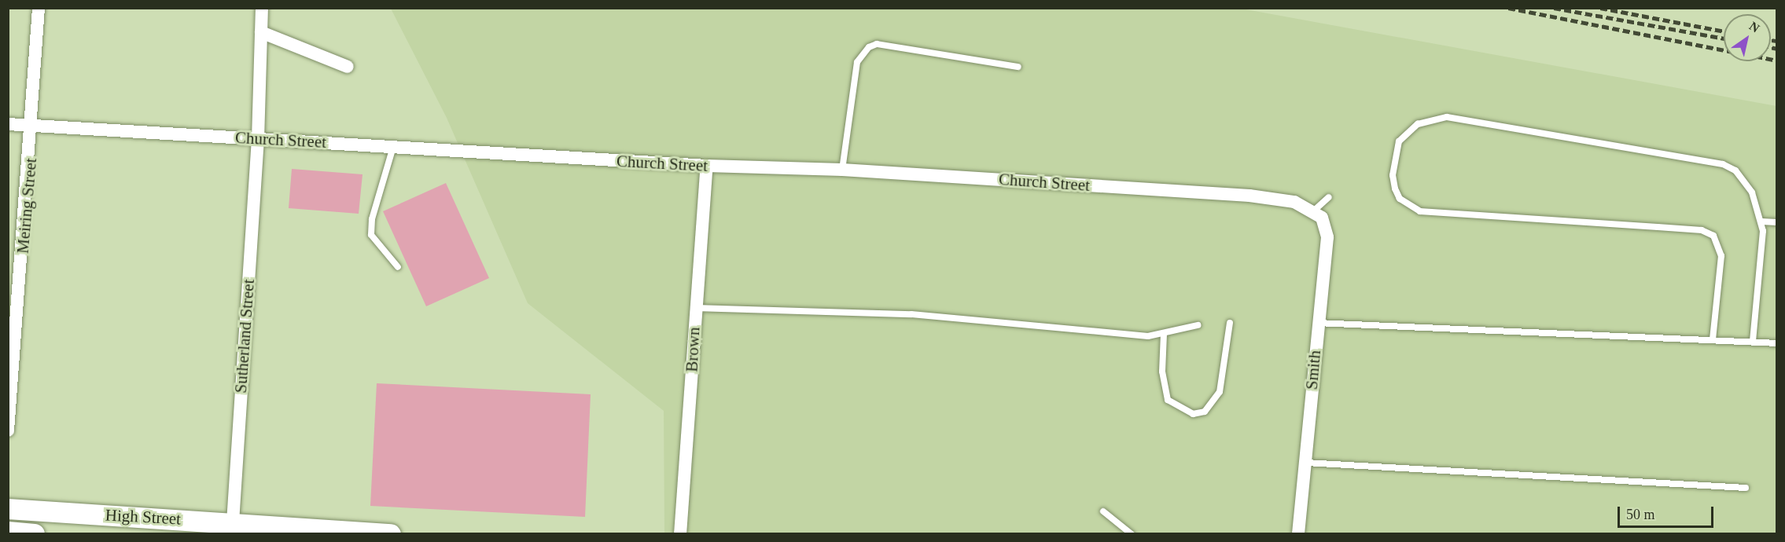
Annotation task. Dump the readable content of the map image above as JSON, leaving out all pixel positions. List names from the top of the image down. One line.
{"streets":{"main road":["High Street"],"street":["Church Street","Meiring Street","Sutherland Street","Brown","Smith"]},"crossings":[["Church Street","Meiring Street"],["Church Street","Sutherland Street"],["Church Street","Brown"],["Church Street","Smith"],["Sutherland Street","High Street"]],"scale_bar":"50 m","north":"top right"}
